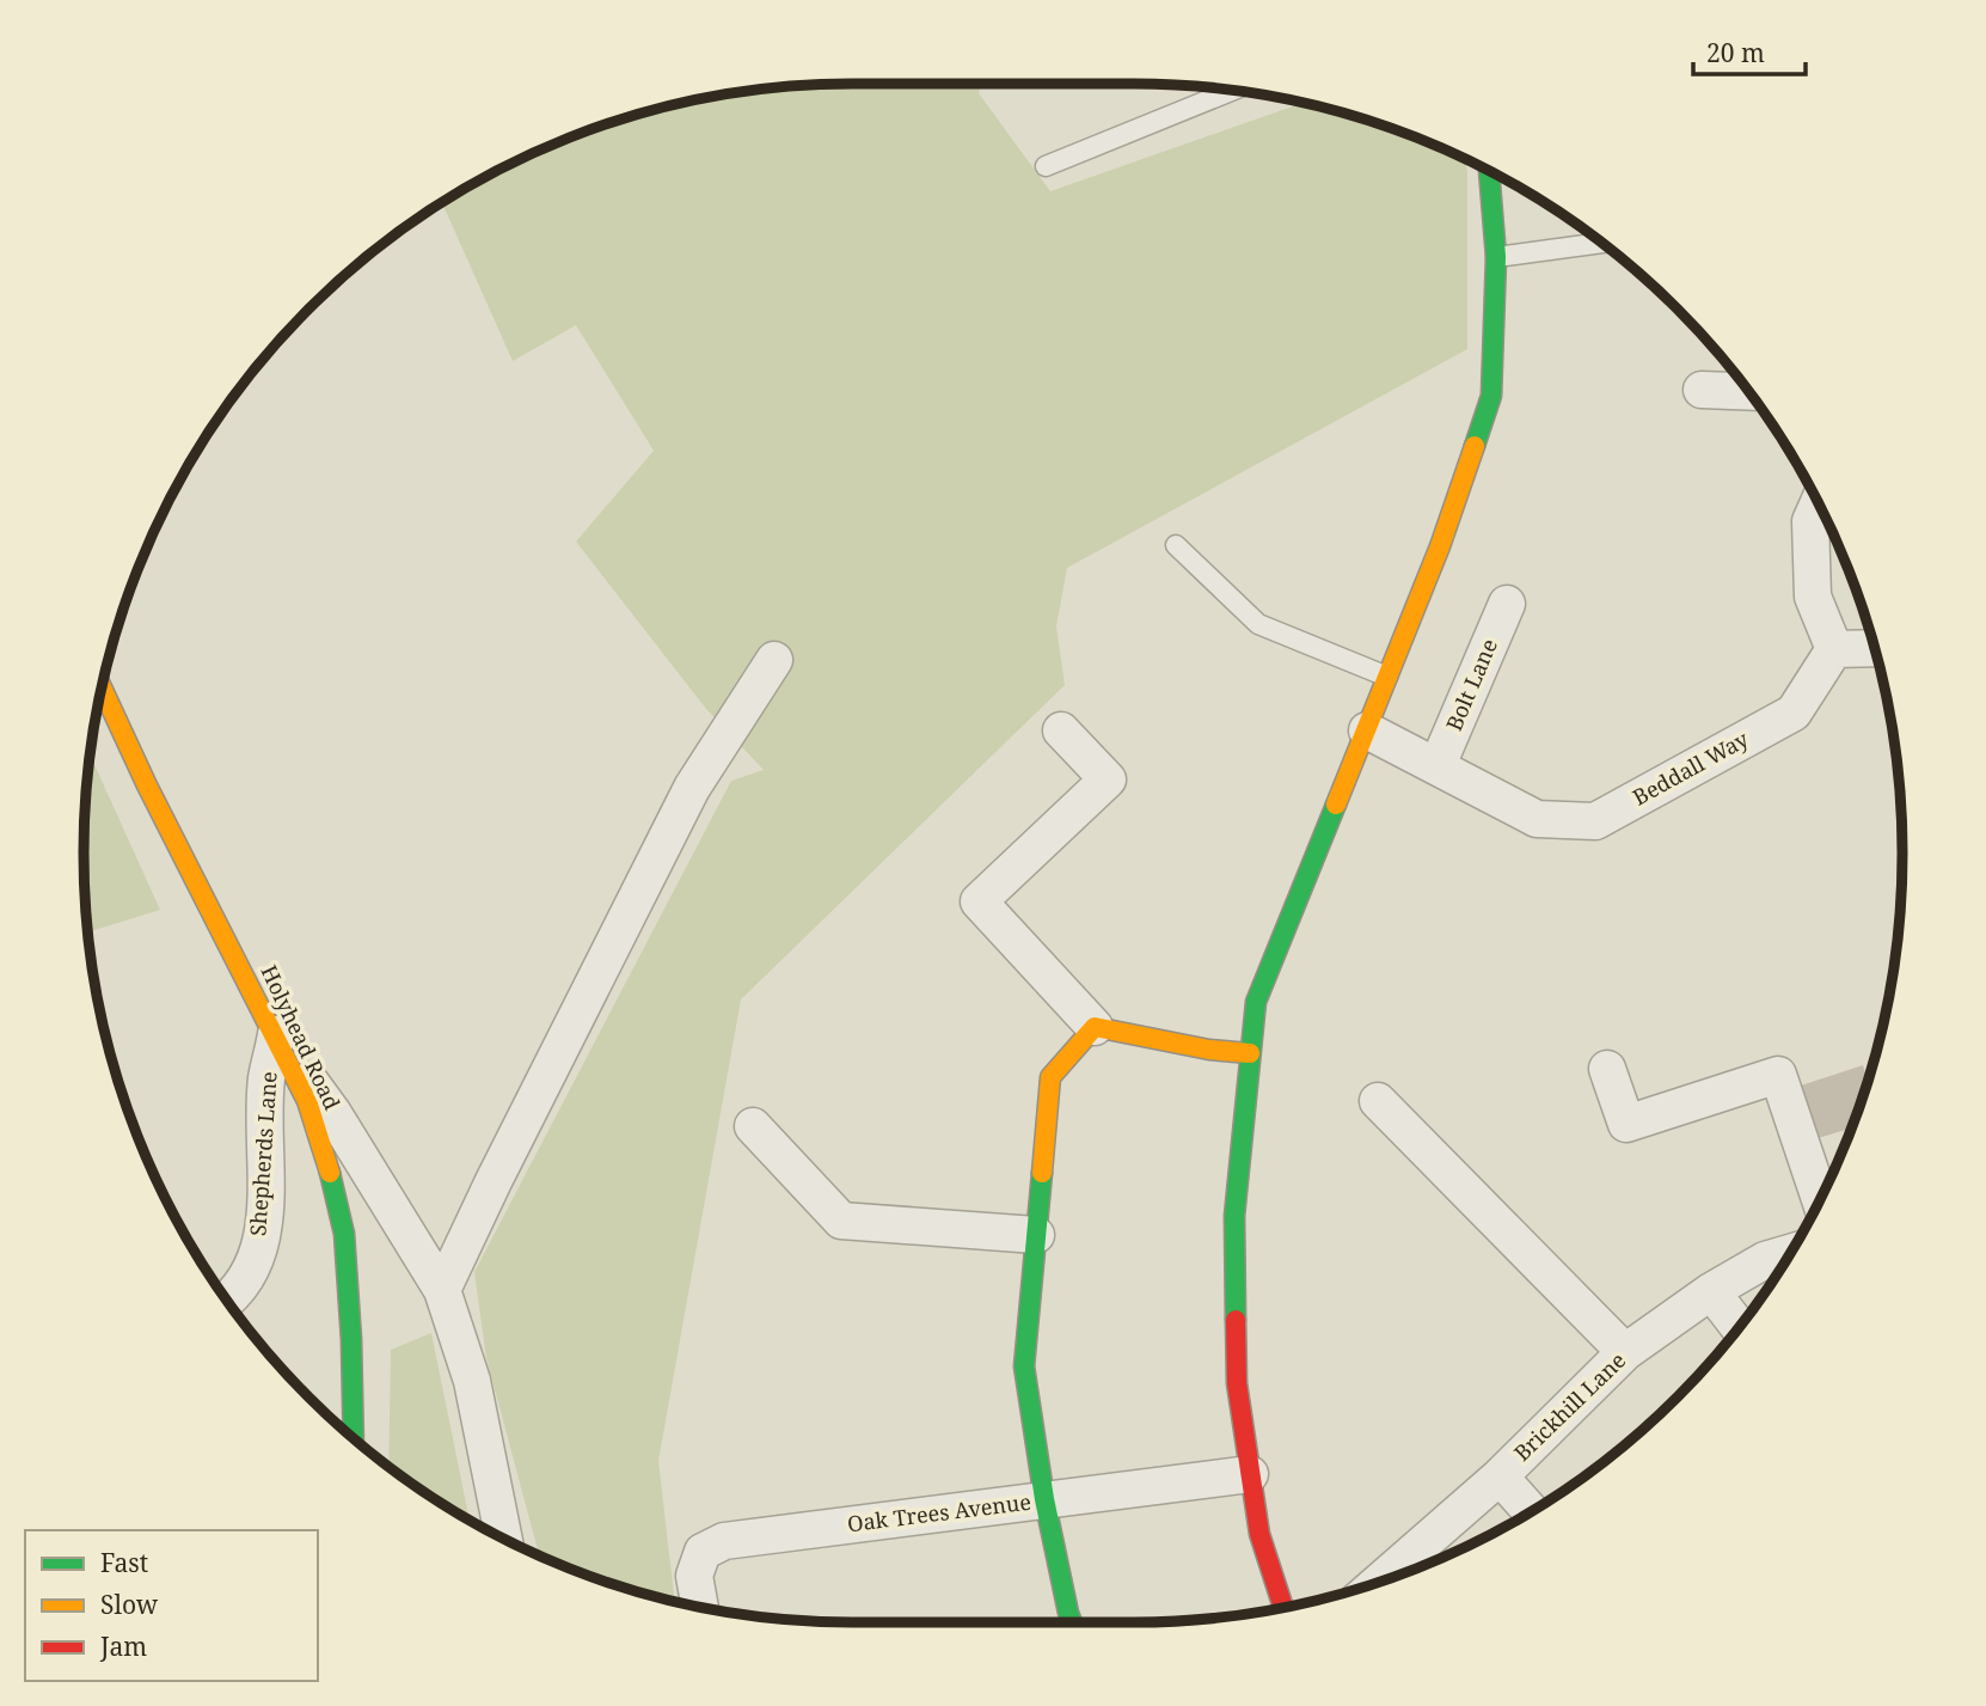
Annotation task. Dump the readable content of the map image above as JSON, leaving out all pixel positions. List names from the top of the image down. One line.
{"streets":{"street":["Bolt Lane","Beddall Way","Holyhead Road","Shepherds Lane","Brickhill Lane","Oak Trees Avenue"]},"crossings":[["Bolt Lane","Beddall Way"],["Holyhead Road","Shepherds Lane"]],"legend":["Fast","Slow","Jam"],"scale_bar":"20 m"}
